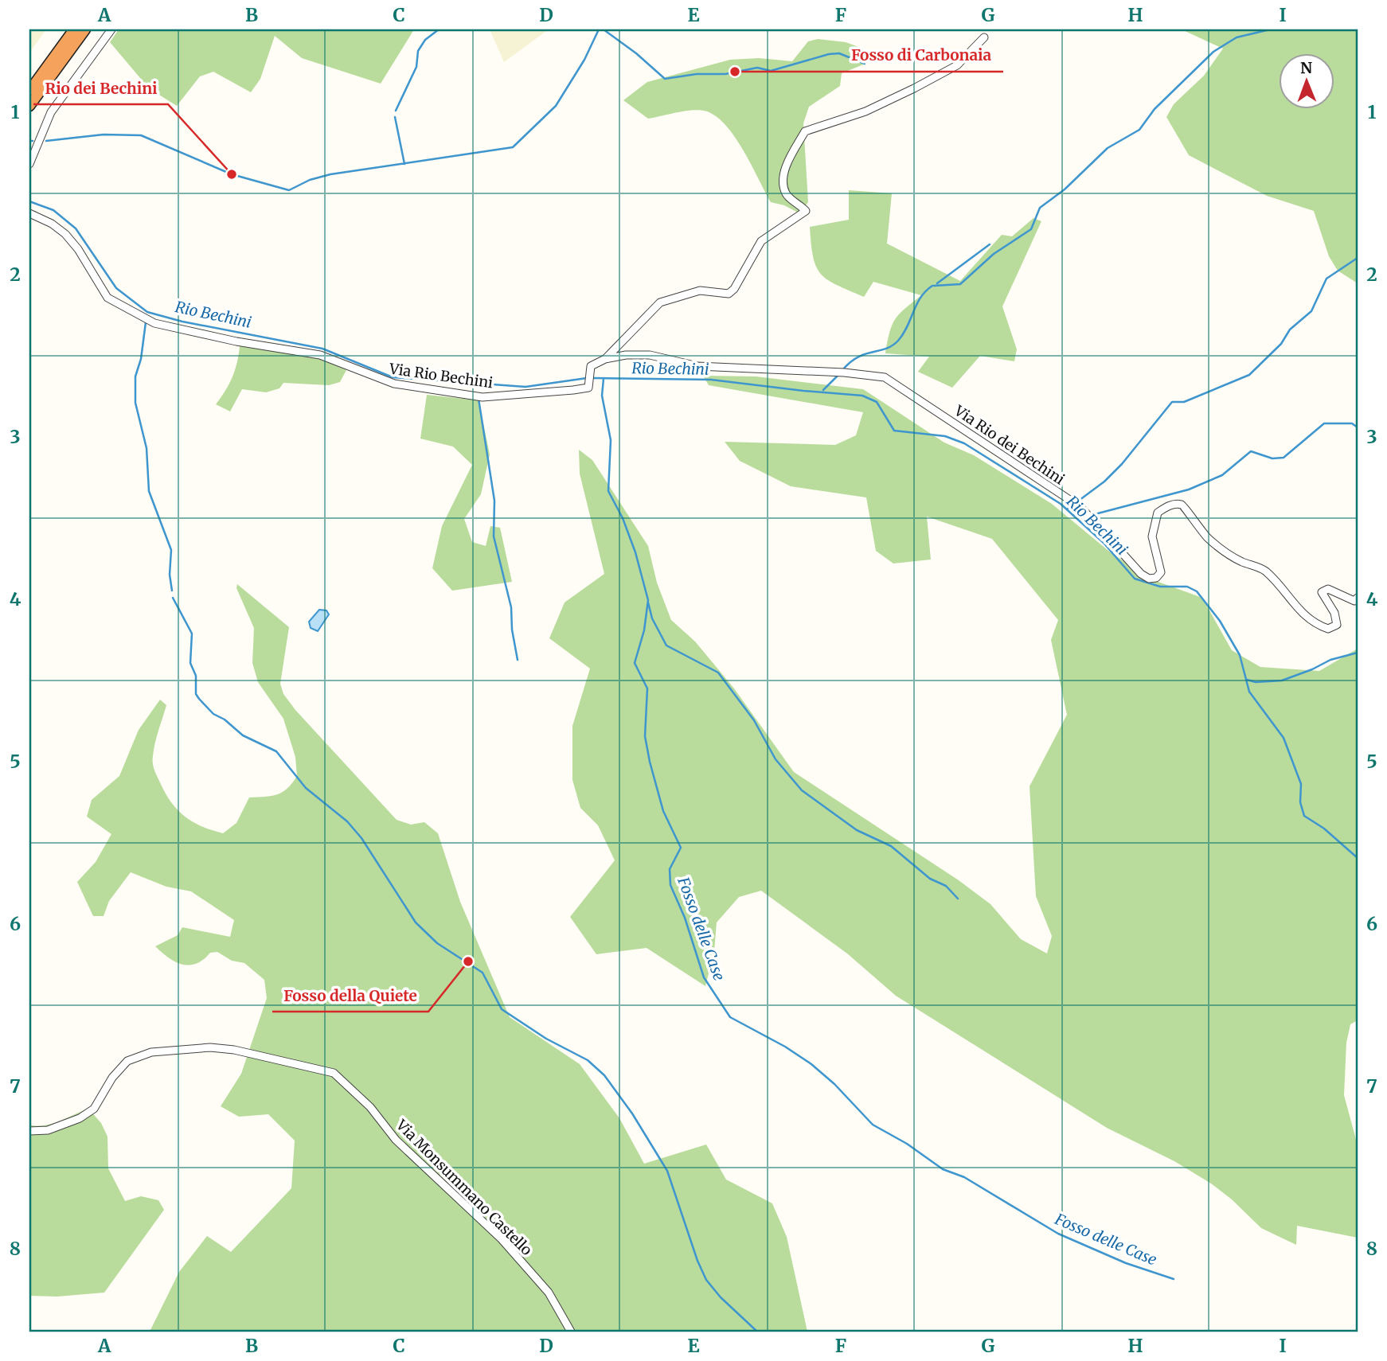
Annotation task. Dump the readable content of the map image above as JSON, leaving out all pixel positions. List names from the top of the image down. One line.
{"streets":{"street":["Via Rio Bechini","Via Rio dei Bechini","Via Monsummano Castello"]},"crossings":[["Via Rio Bechini","Via Rio dei Bechini"]],"water":["Rio Bechini","Fosso delle Case"],"places":["Fosso di Carbonaia","Rio dei Bechini","Fosso della Quiete"],"north":"top","grid":{"columns":["A","B","C","D","E","F","G","H","I"],"rows":["1","2","3","4","5","6","7","8"]}}
